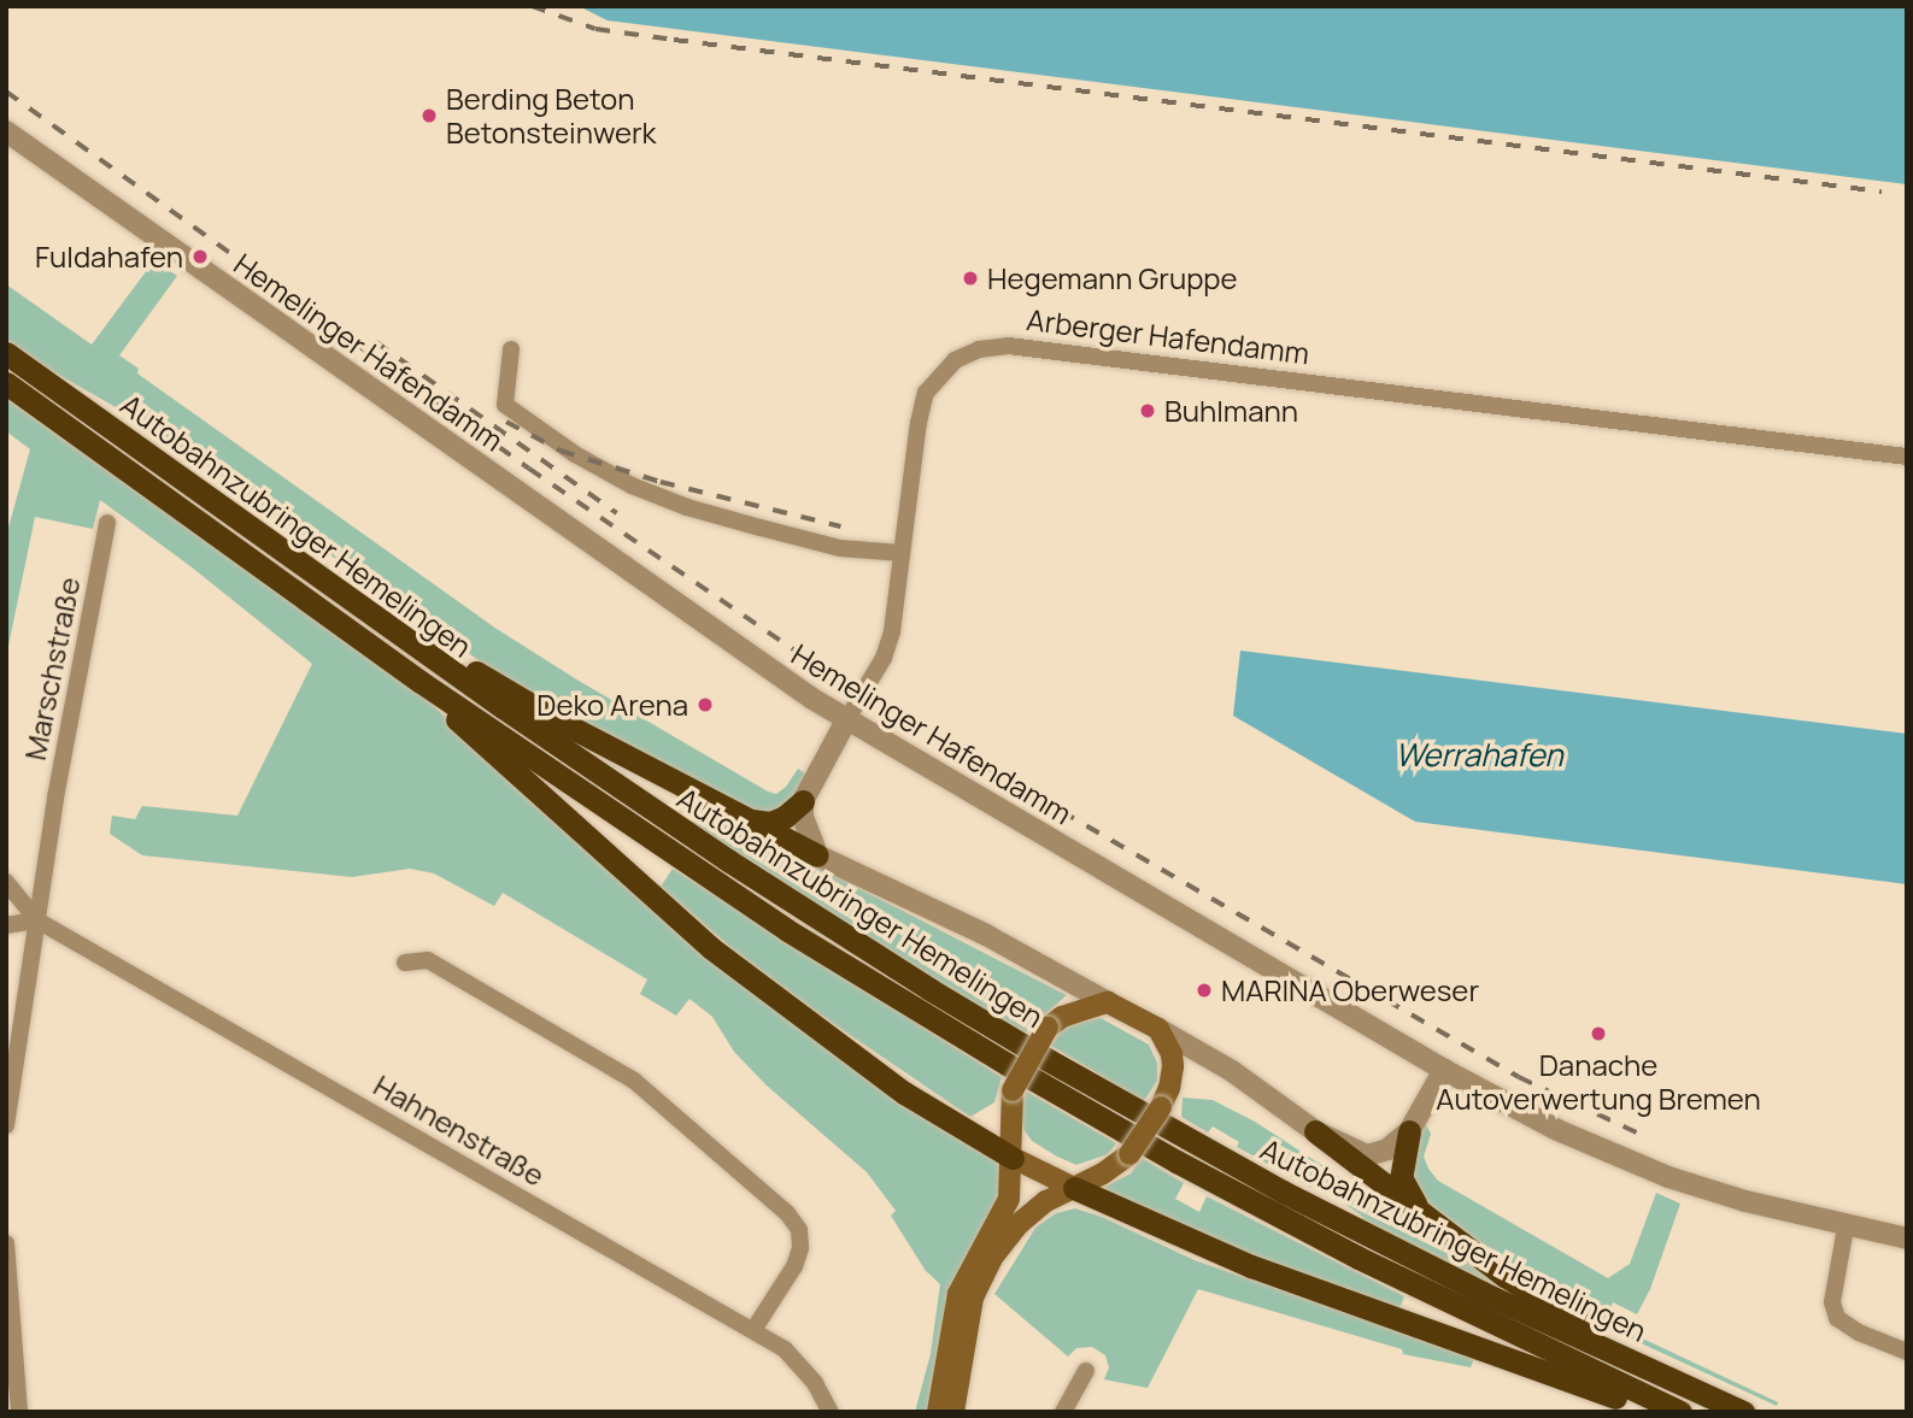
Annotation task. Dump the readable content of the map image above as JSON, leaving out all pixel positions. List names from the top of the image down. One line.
{"streets":{"highway":["Autobahnzubringer Hemelingen"],"street":["Arberger Hafendamm","Hemelinger Hafendamm","Marschstraße","Hahnenstraße"]},"crossings":[["Arberger Hafendamm","Hemelinger Hafendamm"],["Marschstraße","Hahnenstraße"]],"water":["Werrahafen"],"places":["Berding Beton Betonsteinwerk","Fuldahafen","Hegemann Gruppe","Buhlmann","Deko Arena","MARINA Oberweser","Danache Autoverwertung Bremen"]}
